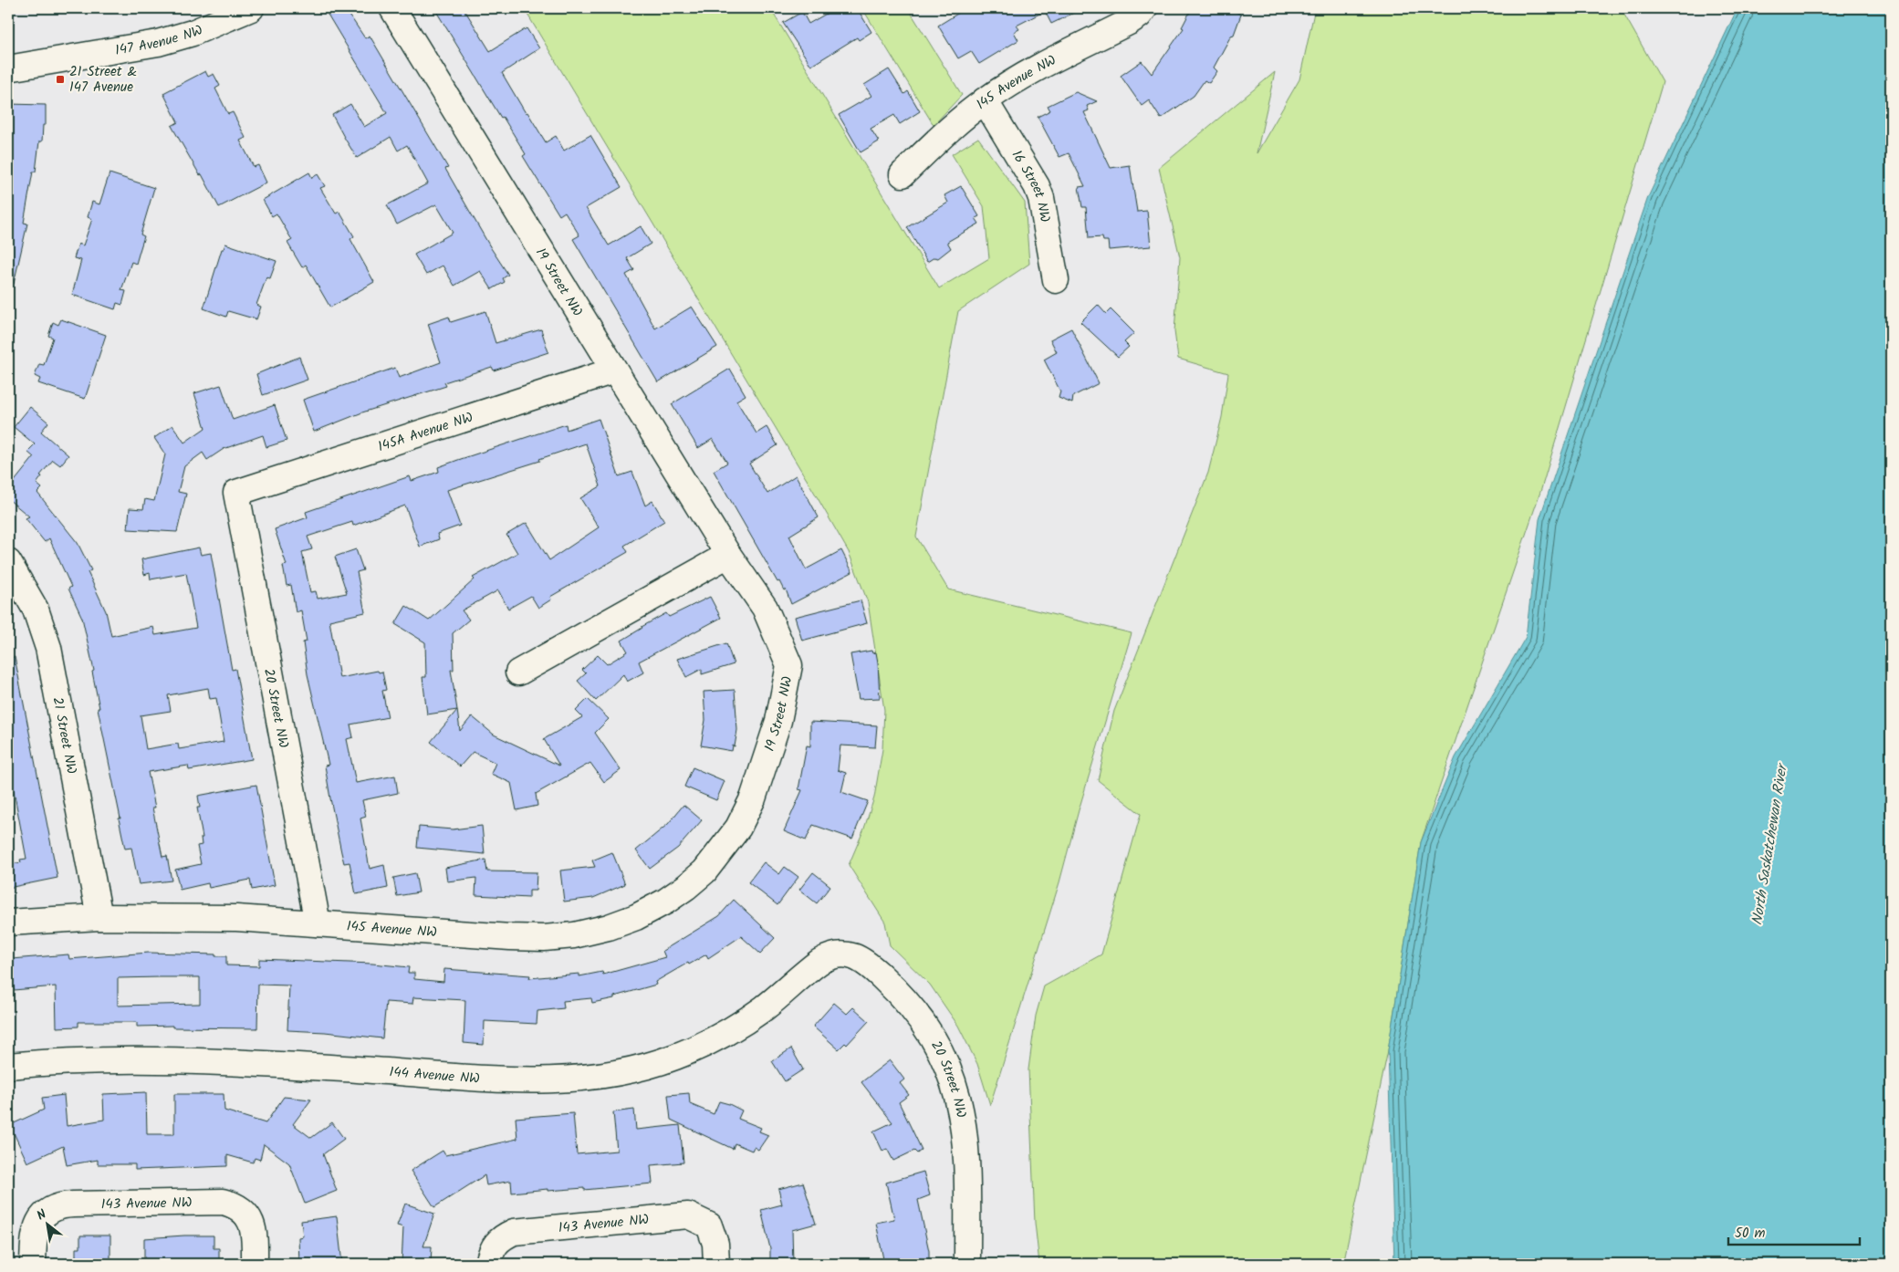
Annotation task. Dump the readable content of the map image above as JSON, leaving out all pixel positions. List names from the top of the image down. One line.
{"streets":{"street":["147 Avenue NW","145 Avenue NW","16 Street NW","19 Street NW","145A Avenue NW","20 Street NW","21 Street NW","144 Avenue NW","143 Avenue NW"]},"crossings":[["145 Avenue NW","16 Street NW"],["145 Avenue NW","19 Street NW"],["145 Avenue NW","20 Street NW"],["145 Avenue NW","21 Street NW"],["19 Street NW","145A Avenue NW"],["145A Avenue NW","20 Street NW"],["20 Street NW","144 Avenue NW"]],"water":["North Saskatchewan River"],"places":{"transit":["21 Street & 147 Avenue"]},"scale_bar":"50 m","north":"top left"}
